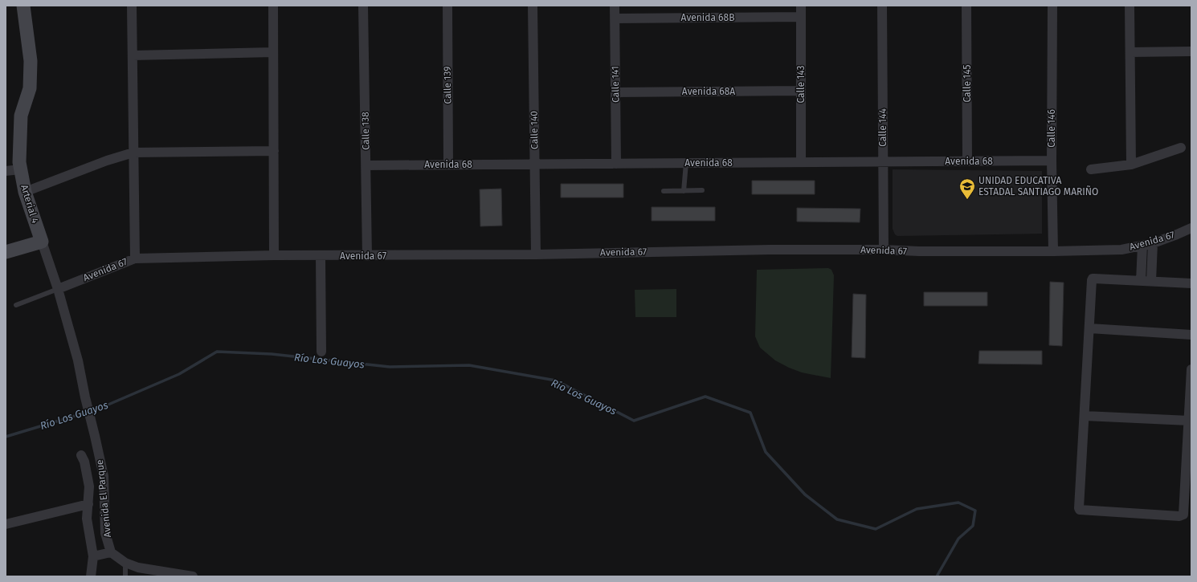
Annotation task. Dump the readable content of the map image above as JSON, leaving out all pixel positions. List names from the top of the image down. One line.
{"streets":{"street":["Avenida 68B","Calle 145","Calle 141","Calle 143","Calle 139","Avenida 68A","Calle 144","Calle 146","Calle 140","Calle 138","Avenida 68","Arterial 4","Avenida 67","Avenida El Parque"]},"crossings":[["Avenida 68B","Calle 141"],["Avenida 68B","Calle 143"],["Calle 145","Avenida 68"],["Calle 141","Avenida 68A"],["Calle 141","Avenida 68"],["Calle 143","Avenida 68A"],["Calle 143","Avenida 68"],["Calle 139","Avenida 68"],["Calle 144","Avenida 68"],["Calle 144","Avenida 67"],["Calle 146","Avenida 68"],["Calle 146","Avenida 67"],["Calle 140","Avenida 68"],["Calle 140","Avenida 67"],["Calle 138","Avenida 68"],["Calle 138","Avenida 67"],["Arterial 4","Avenida 67"],["Arterial 4","Avenida El Parque"]],"water":["Río Los Guayos"],"places":{"school or university":["UNIDAD EDUCATIVA ESTADAL SANTIAGO MARIÑO"]}}
